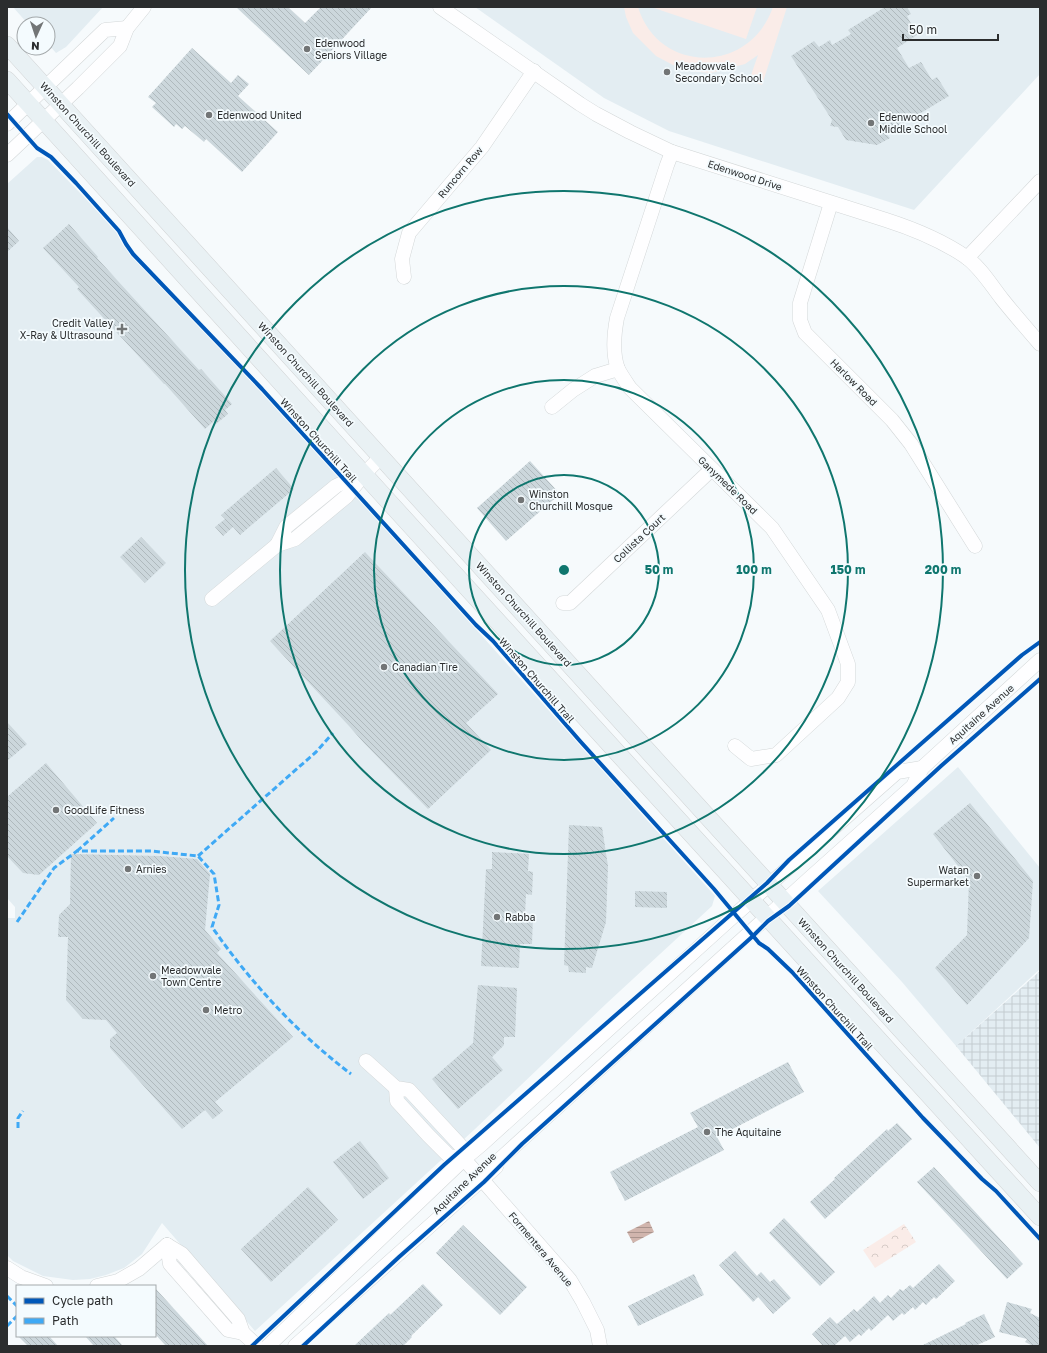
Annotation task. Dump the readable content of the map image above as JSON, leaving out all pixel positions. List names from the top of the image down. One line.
{"streets":{"main road":["Winston Churchill Boulevard"],"street":["Runcorn Row","Edenwood Drive","Harlow Road","Ganymede Road","Collista Court","Aquitaine Avenue","Formentera Avenue"],"cycle path":["Winston Churchill Trail"]},"crossings":[["Winston Churchill Boulevard","Aquitaine Avenue"],["Runcorn Row","Edenwood Drive"],["Edenwood Drive","Harlow Road"],["Edenwood Drive","Ganymede Road"],["Ganymede Road","Collista Court"],["Aquitaine Avenue","Formentera Avenue"]],"places":{"other":["Edenwood Seniors Village","Meadowvale Secondary School","Edenwood United","Edenwood Middle School","Winston Churchill Mosque","Canadian Tire","GoodLife Fitness","Arnies","Watan Supermarket","Rabba","Meadowvale Town Centre","Metro","The Aquitaine"],"health":["Credit Valley X-Ray & Ultrasound"]},"legend":["Cycle path","Path"],"scale_bar":"50 m","north":"bottom","rings":["50 m","100 m","150 m","200 m"]}
